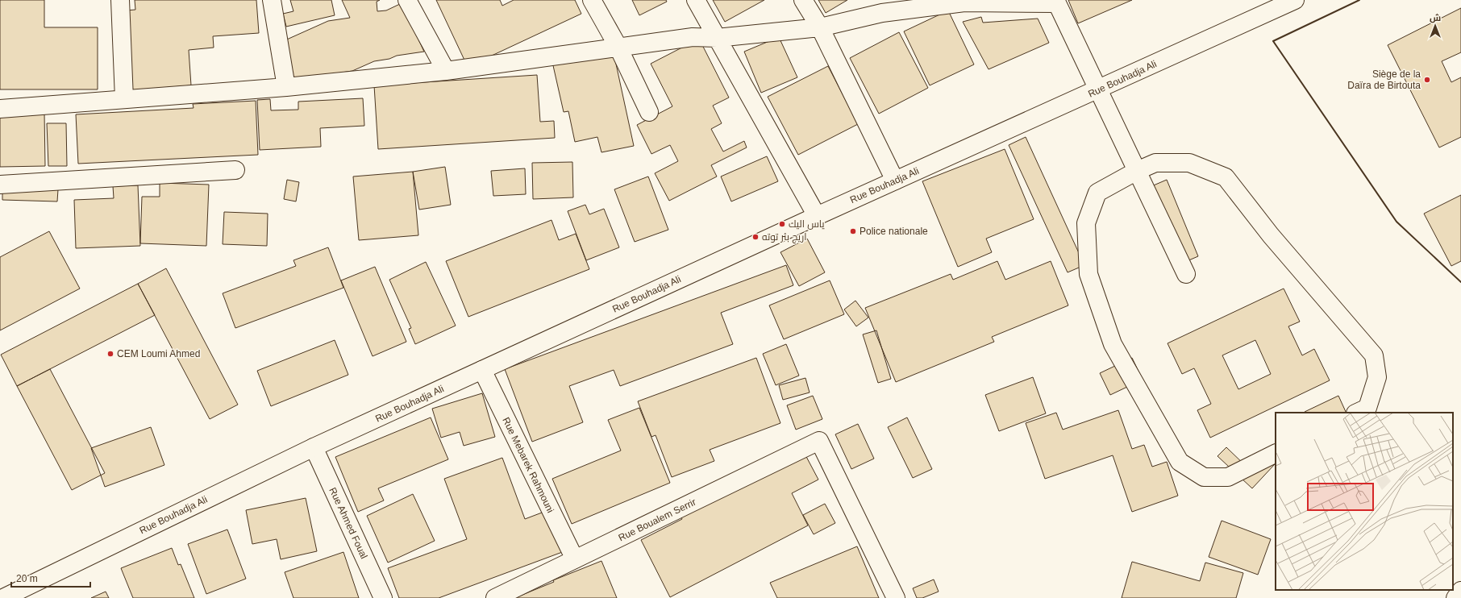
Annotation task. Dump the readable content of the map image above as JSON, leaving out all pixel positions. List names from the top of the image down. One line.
{"streets":{"street":["Rue Bouhadja Ali","Rue Mebarek Rahmouni","Rue Boualem Serrir","Rue Ahmed Foual"]},"crossings":[["Rue Bouhadja Ali","Rue Mebarek Rahmouni"],["Rue Bouhadja Ali","Rue Ahmed Foual"],["Rue Mebarek Rahmouni","Rue Boualem Serrir"]],"places":["Siège de la Daïra de Birtouta","ياس اليك","Police nationale","اريج بئر توته","CEM Loumi Ahmed"],"scale_bar":"20 m","north":"top"}
